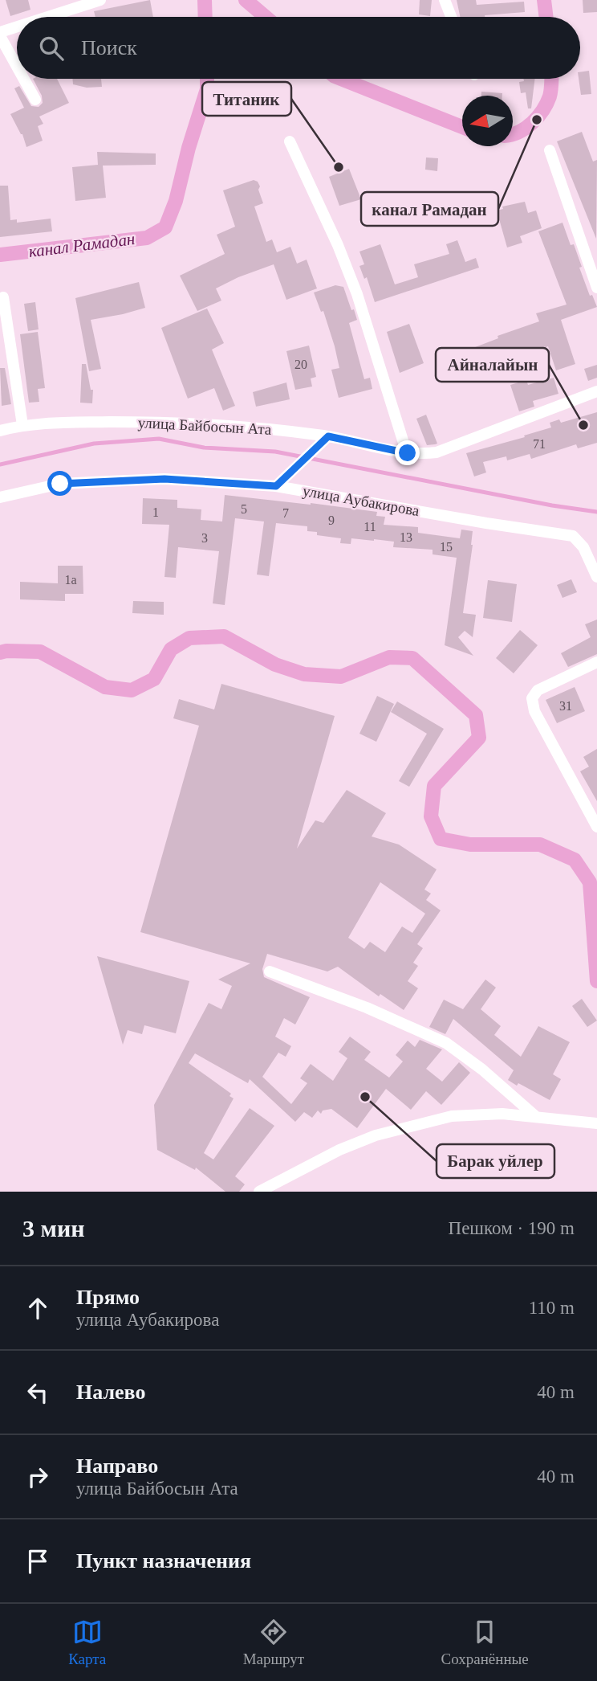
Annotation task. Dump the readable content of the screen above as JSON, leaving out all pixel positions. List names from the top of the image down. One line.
{"streets":{"street":["улица Байбосын Ата","улица Аубакирова"]},"water":["канал Рамадан"],"places":["канал Рамадан","Титаник","Айналайын","Барак уйлер"],"house_numbers":["20","71","5","1","7","9","11","13","3","15","1а","31"],"north":"left","page":{"search":"Поиск","heading":["3 мин","Пешком · 190 m"],"list":[["Прямо","улица Аубакирова","110 m"],["Налево","40 m"],["Направо","улица Байбосын Ата","40 m"],"Пункт назначения"],"nav":["Карта","Маршрут","Сохранённые"]}}
